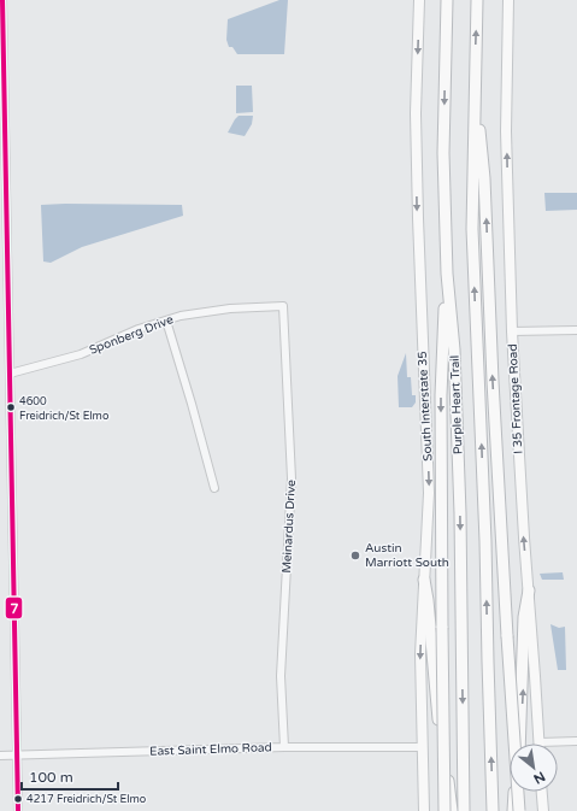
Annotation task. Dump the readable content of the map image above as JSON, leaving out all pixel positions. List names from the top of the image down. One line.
{"streets":{"highway":["Purple Heart Trail"],"main road":["I 35 Frontage Road","South Interstate 35"],"street":["Sponberg Drive","Meinardus Drive","East Saint Elmo Road"]},"crossings":[["Sponberg Drive","Meinardus Drive"],["South Interstate 35","East Saint Elmo Road"],["Meinardus Drive","East Saint Elmo Road"]],"one_way":["I 35 Frontage Road","South Interstate 35"],"places":["4600 Freidrich/St Elmo","Austin Marriott South","4217 Freidrich/St Elmo"],"lines":["transit line 7"],"scale_bar":"100 m","north":"bottom right"}
